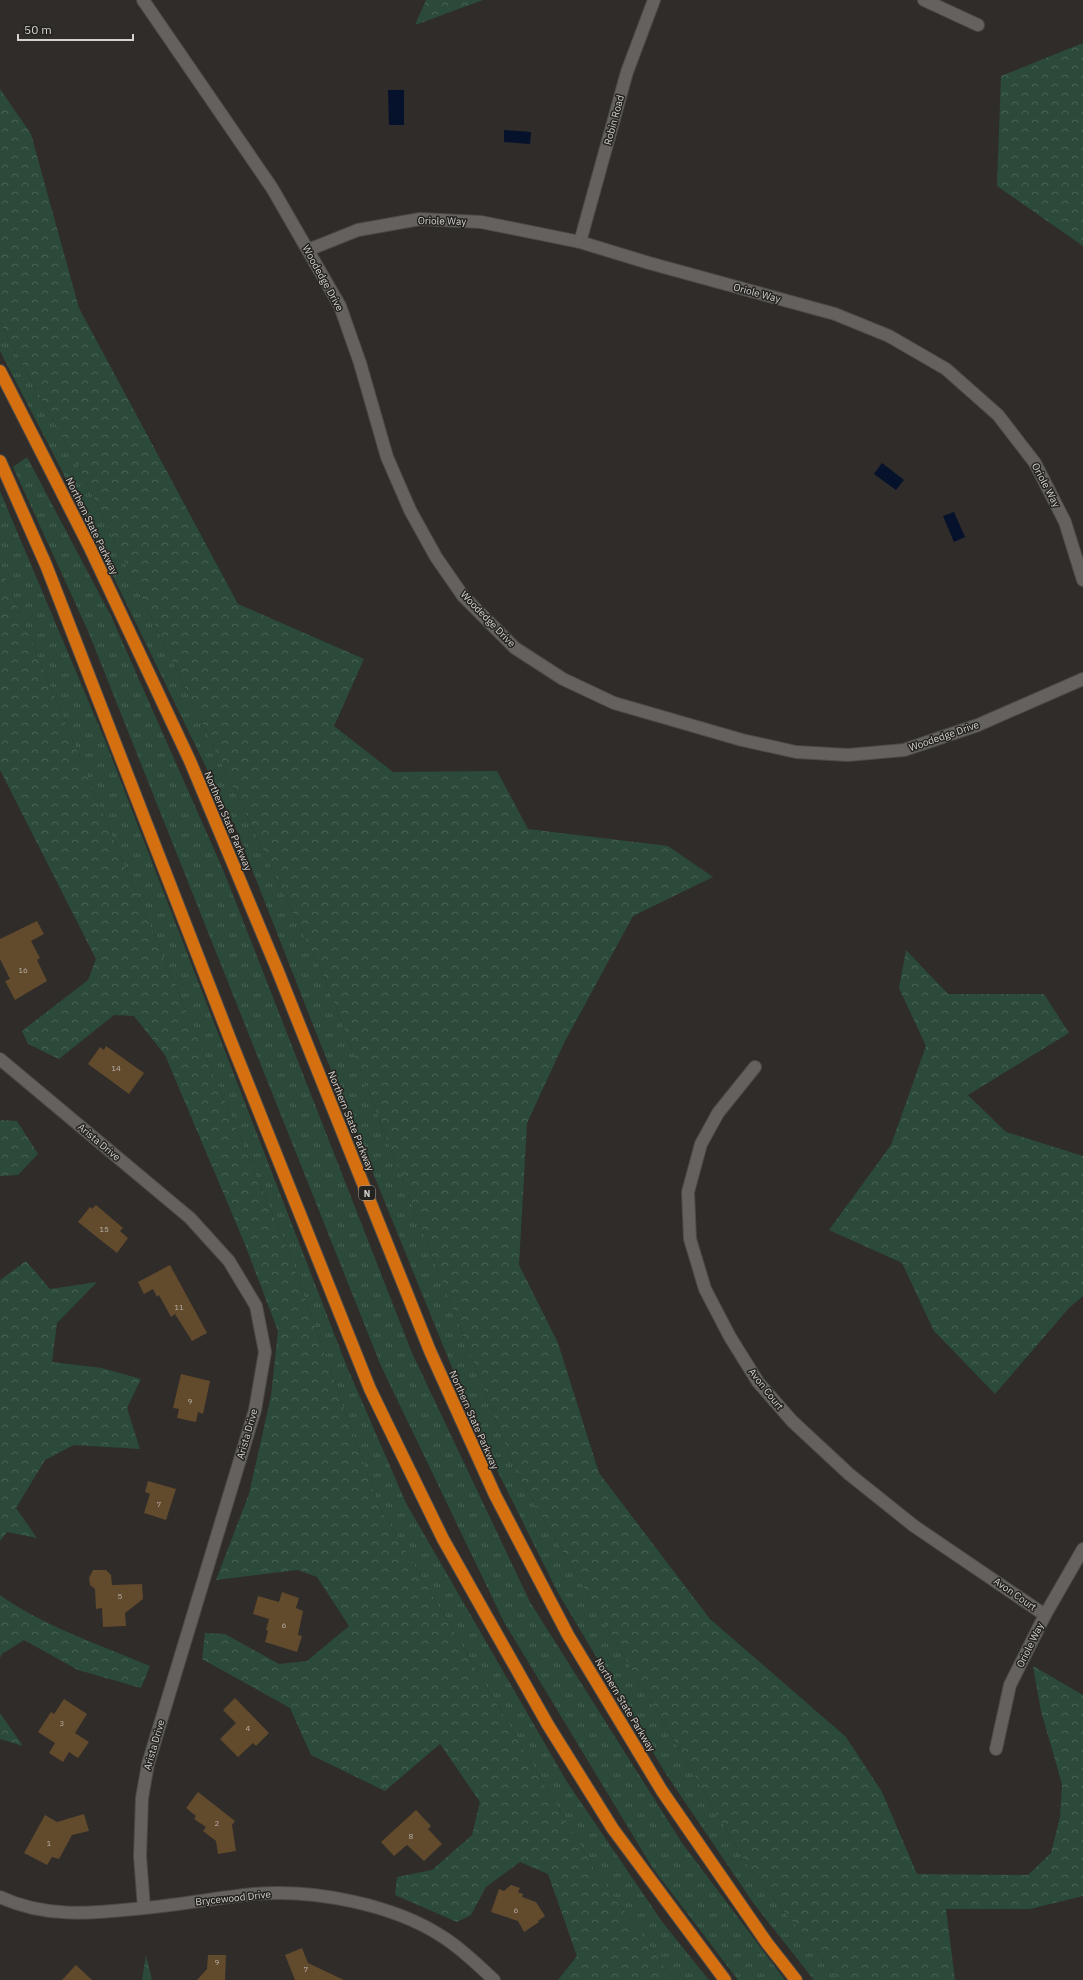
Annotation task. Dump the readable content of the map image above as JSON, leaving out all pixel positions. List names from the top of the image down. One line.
{"streets":{"highway":["Northern State Parkway","N"],"street":["Robin Road","Oriole Way","Woodedge Drive","Arista Drive","Avon Court","Brycewood Drive"]},"crossings":[["Robin Road","Oriole Way"],["Oriole Way","Woodedge Drive"],["Oriole Way","Avon Court"],["Arista Drive","Brycewood Drive"]],"house_numbers":["16","14","15","11","9","7","5","6","3","4","2","8","1","6","9","7"],"scale_bar":"50 m"}
